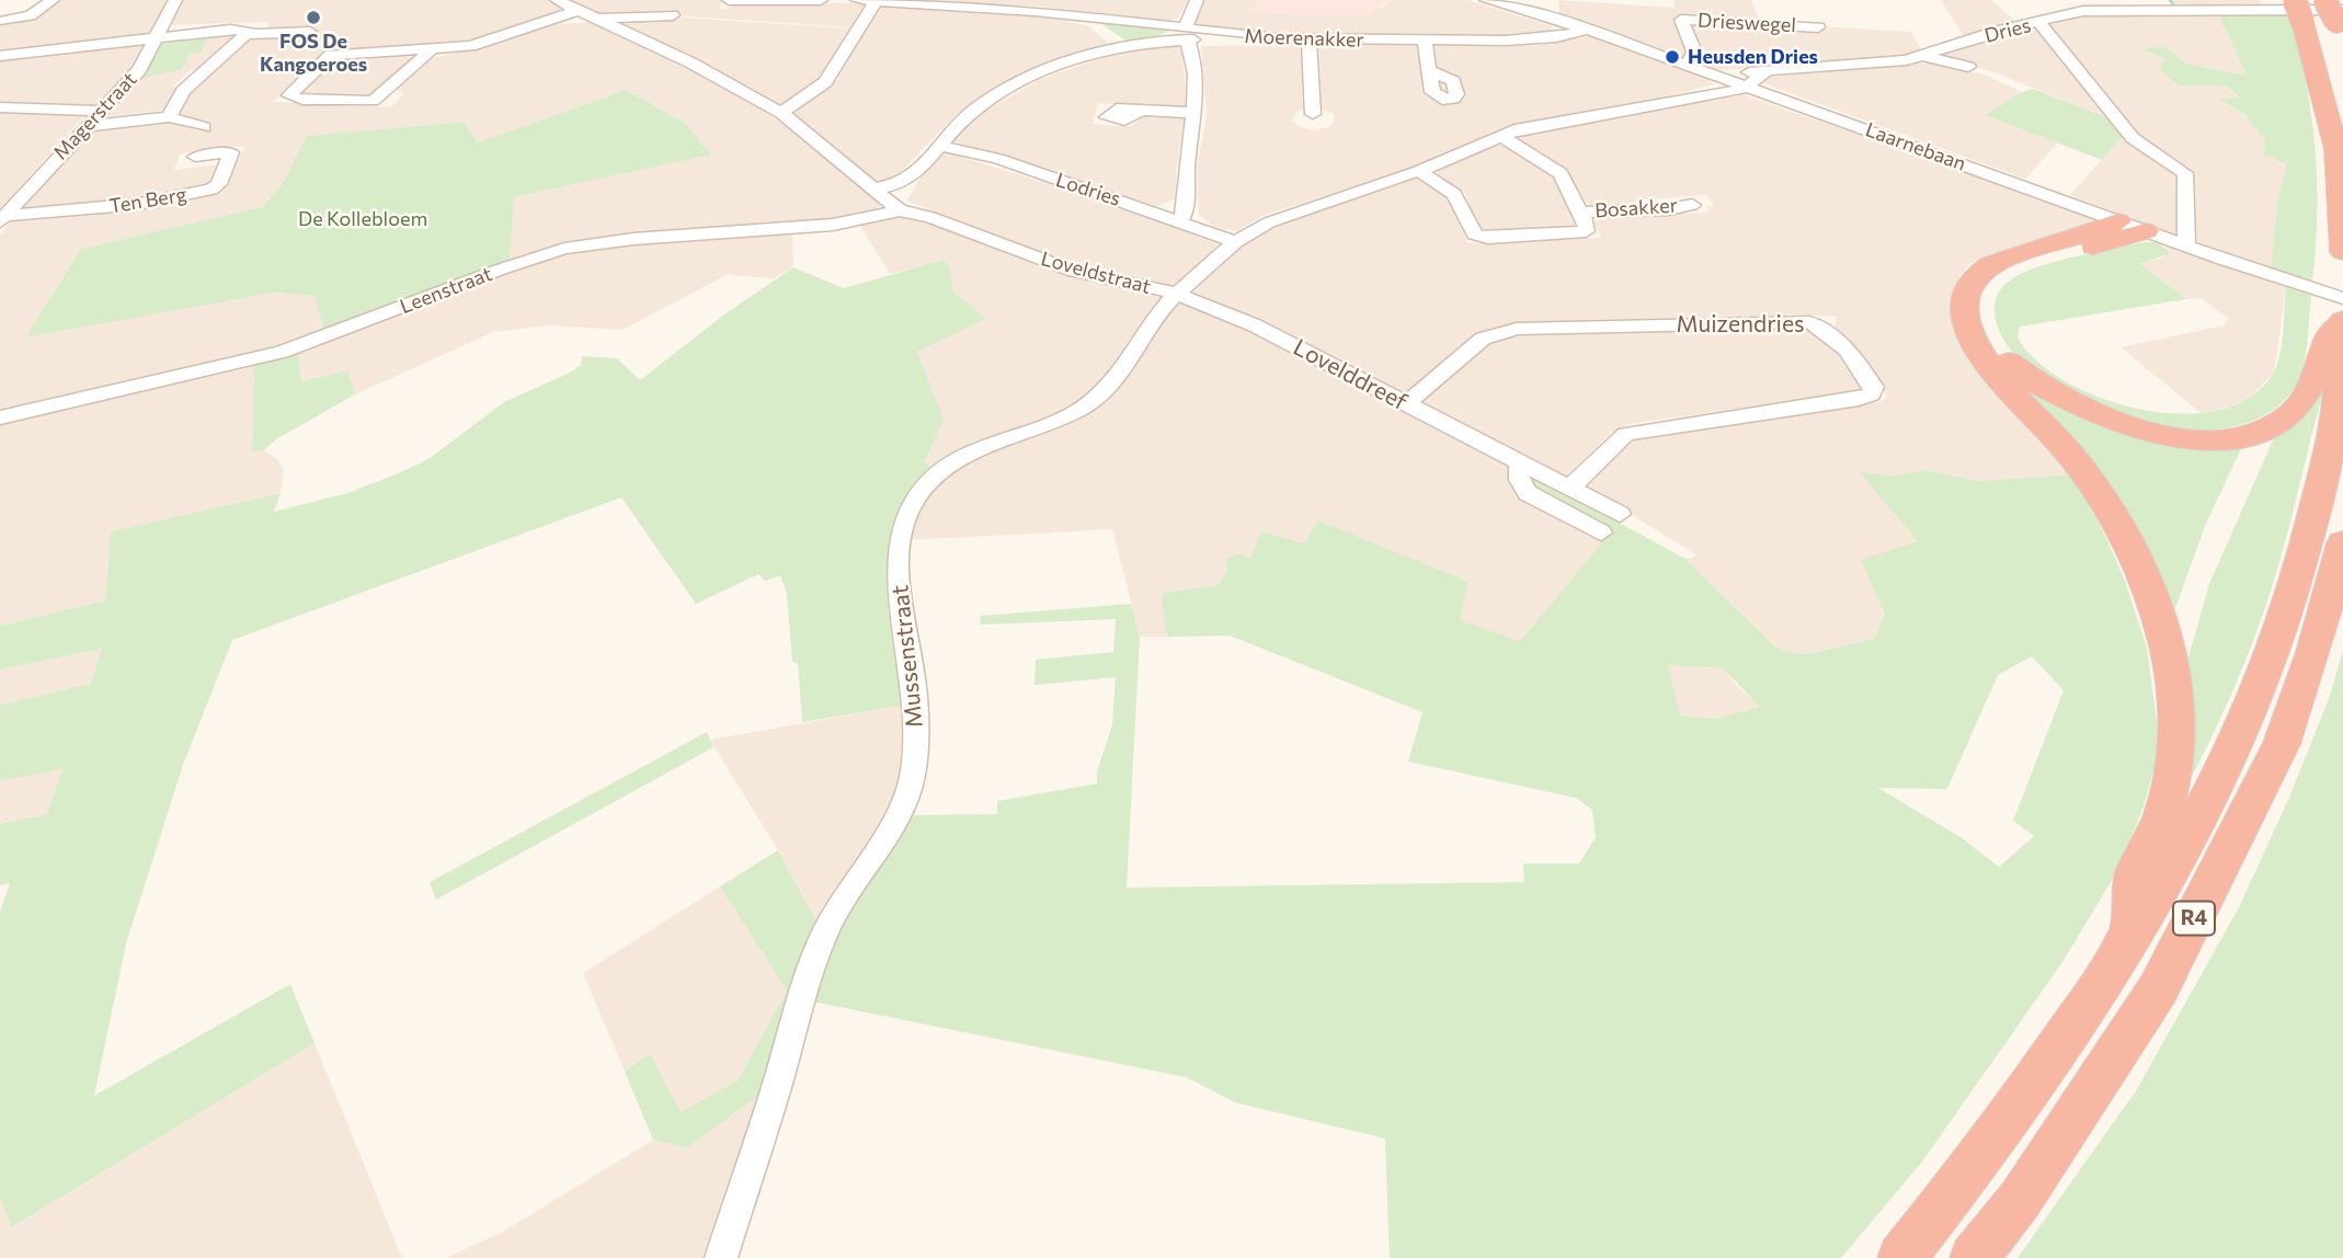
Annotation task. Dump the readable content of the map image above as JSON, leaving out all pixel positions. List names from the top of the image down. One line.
{"streets":{"highway":["R4"],"street":["Drieswegel","Dries","Moerenakker","Magerstraat","Laarnebaan","Lodries","Ten Berg","Bosakker","Loveldstraat","Leenstraat","Muizendries","Lovelddreef","Mussenstraat"]},"crossings":[["Drieswegel","Laarnebaan"],["Dries","Laarnebaan"],["Moerenakker","Laarnebaan"],["Magerstraat","Ten Berg"],["Laarnebaan","Loveldstraat"],["Laarnebaan","R4"],["Lodries","Loveldstraat"],["Loveldstraat","Leenstraat"],["Loveldstraat","Lovelddreef"],["Loveldstraat","Mussenstraat"],["Muizendries","Lovelddreef"],["Lovelddreef","Mussenstraat"]],"parks":["De Kollebloem"],"places":["FOS De Kangoeroes","Heusden Dries"]}
